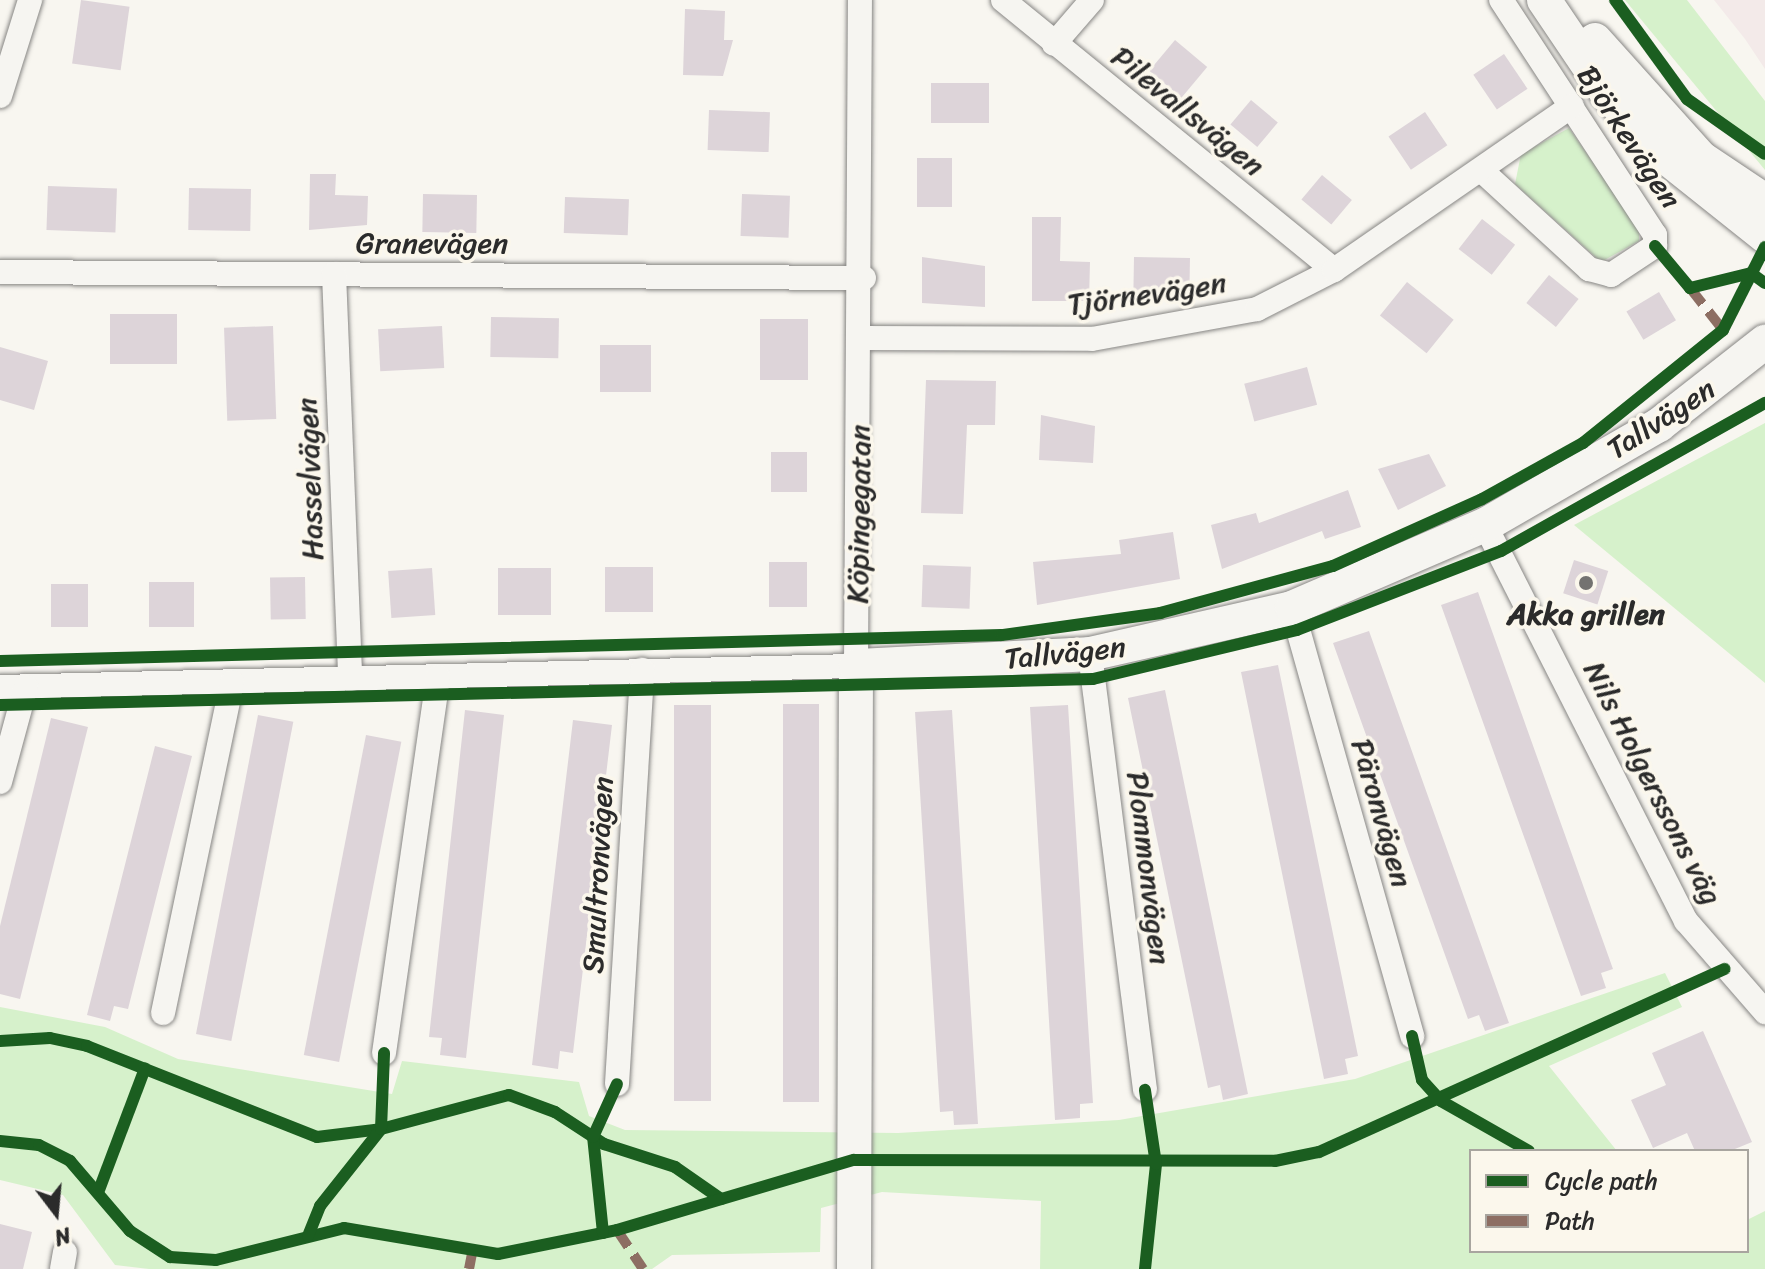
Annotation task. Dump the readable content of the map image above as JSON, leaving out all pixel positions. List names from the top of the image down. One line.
{"streets":{"street":["Pilevallsvägen","Björkevägen","Granevägen","Tjörnevägen","Tallvägen","Hasselvägen","Köpingegatan","Nils Holgerssons väg","Päronvägen","Plommonvägen","Smultronvägen"]},"crossings":[["Pilevallsvägen","Tjörnevägen"],["Björkevägen","Tjörnevägen"],["Granevägen","Hasselvägen"],["Granevägen","Köpingegatan"],["Tjörnevägen","Köpingegatan"],["Tallvägen","Hasselvägen"],["Tallvägen","Köpingegatan"],["Tallvägen","Nils Holgerssons väg"],["Tallvägen","Päronvägen"],["Tallvägen","Plommonvägen"],["Tallvägen","Smultronvägen"]],"places":["Akka grillen"],"legend":["Cycle path","Path"],"north":"bottom"}
